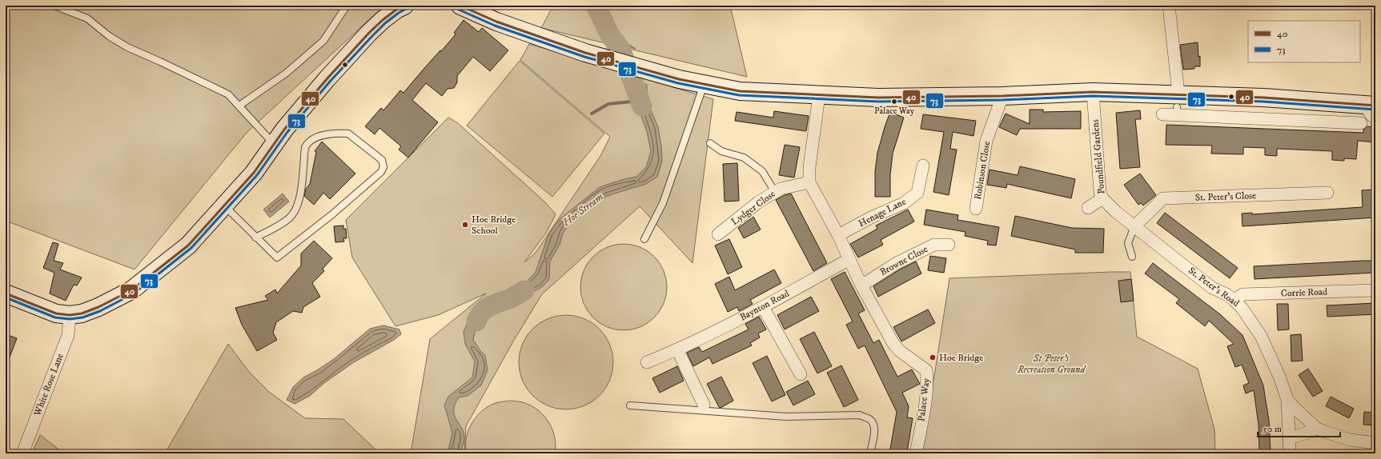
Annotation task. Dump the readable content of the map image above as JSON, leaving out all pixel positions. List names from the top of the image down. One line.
{"streets":{"street":["Poundfield Gardens","Robinson Close","St. Peter's Close","Lydger Close","Henage Lane","Browne Close","St. Peter's Road","Corrie Road","Baynton Road","White Rose Lane","Palace Way"]},"crossings":[["Poundfield Gardens","St. Peter's Close"],["Poundfield Gardens","St. Peter's Road"],["St. Peter's Close","St. Peter's Road"],["Lydger Close","Palace Way"],["Henage Lane","Palace Way"],["Browne Close","Palace Way"],["St. Peter's Road","Corrie Road"],["Baynton Road","Palace Way"]],"water":["Hoe Stream"],"parks":["St Peter's Recreation Ground"],"places":["Palace Way","Hoe Bridge School","Hoe Bridge"],"lines":["transit line 40","transit line 73"],"legend":["40","73"],"scale_bar":"50 m"}
